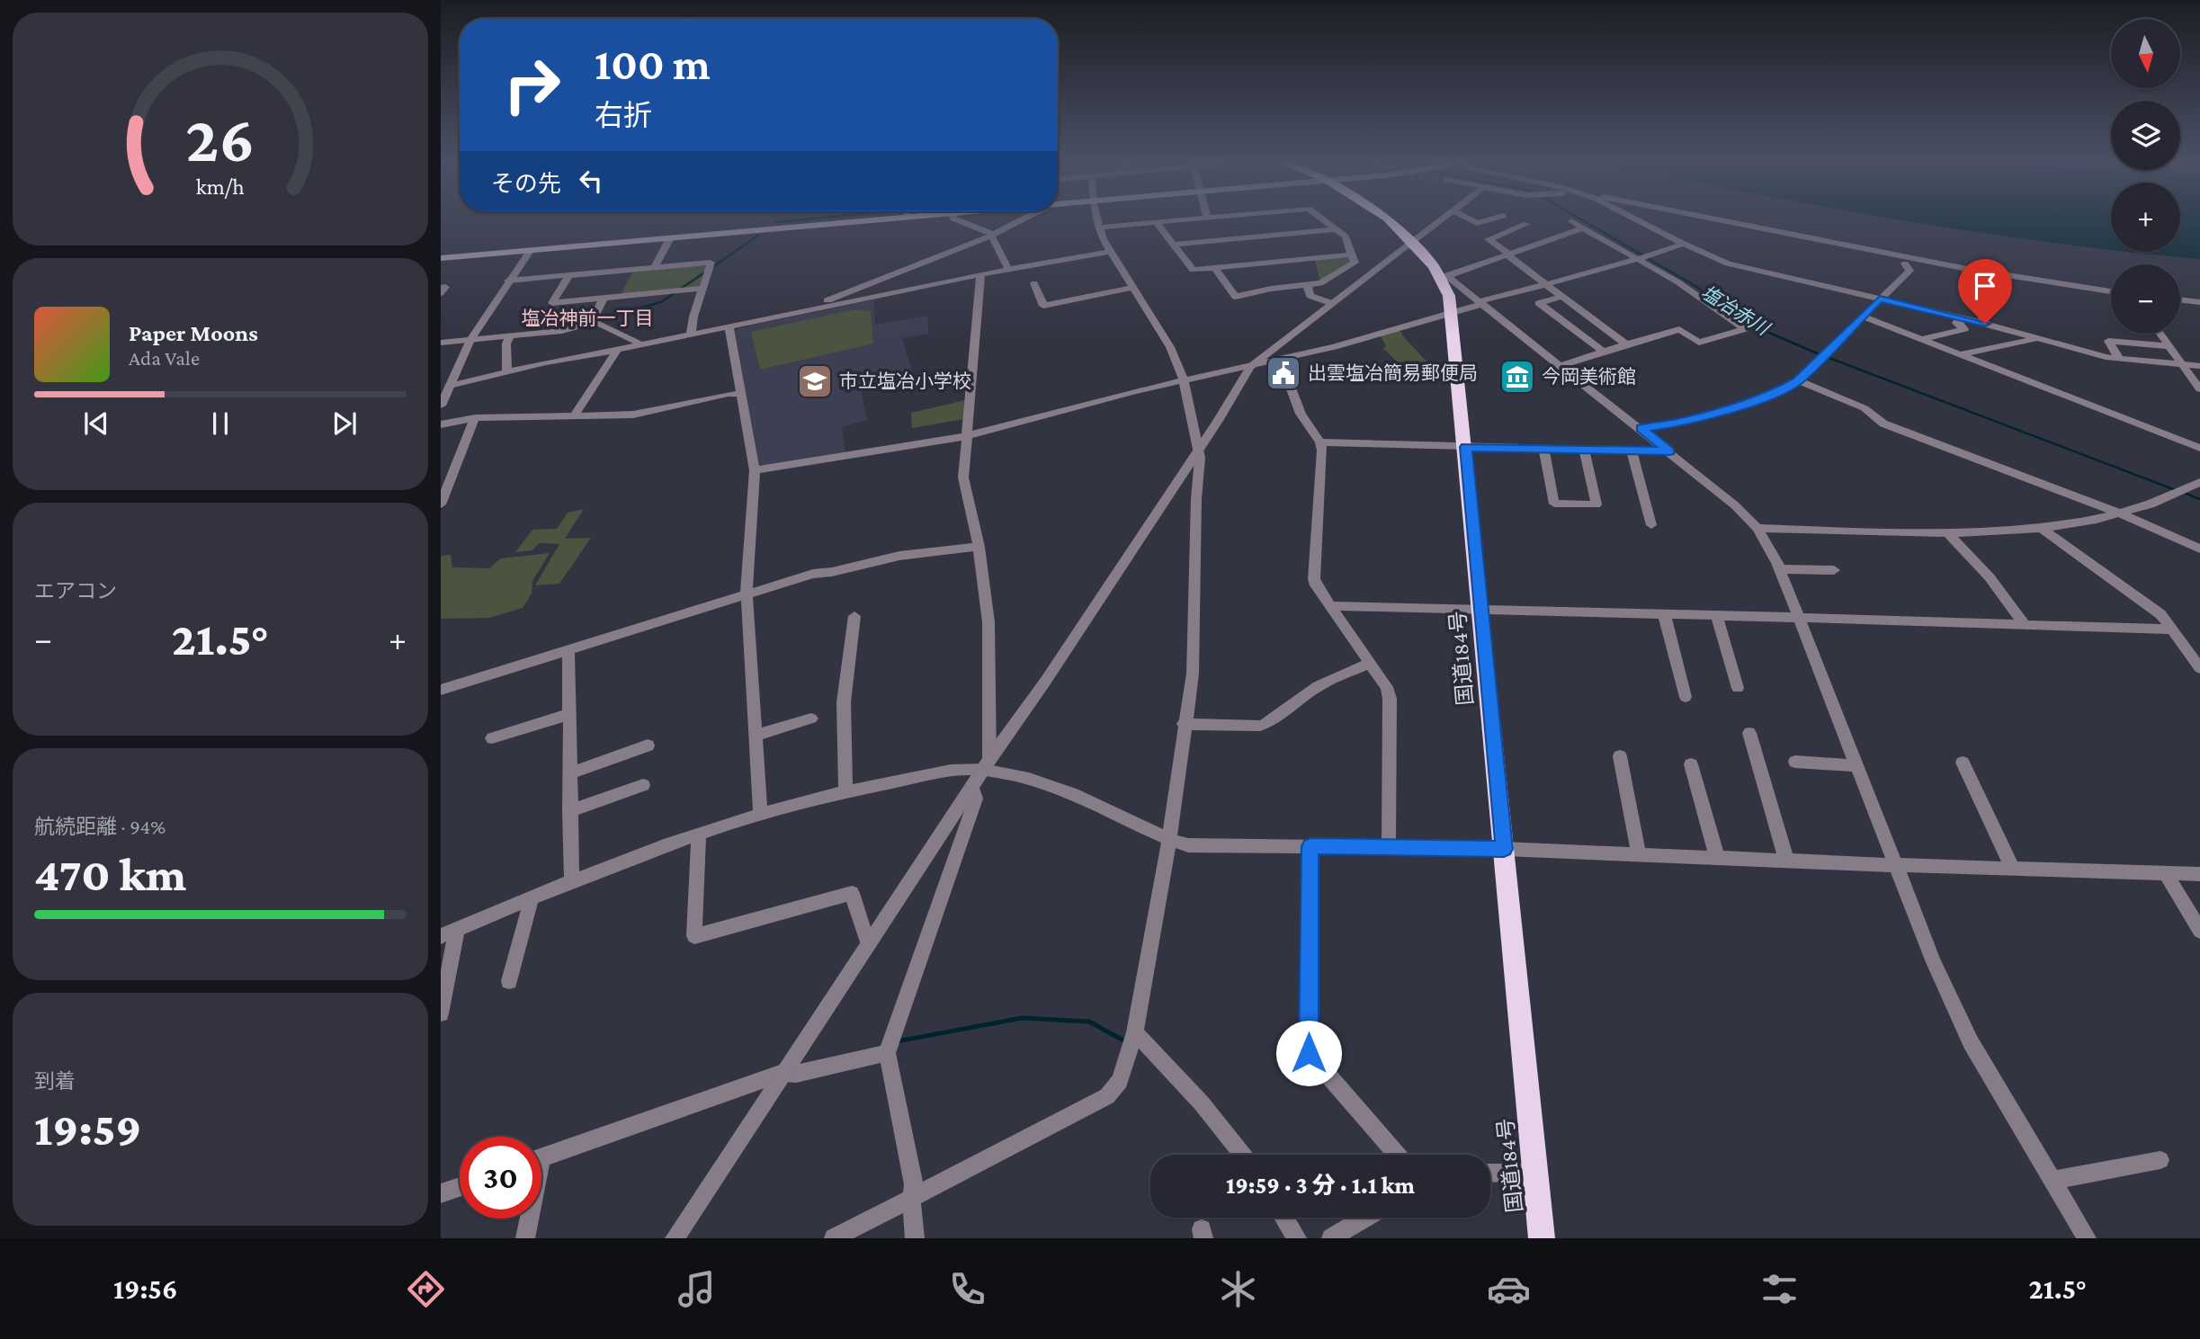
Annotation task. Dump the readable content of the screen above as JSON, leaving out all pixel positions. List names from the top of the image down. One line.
{"streets":{"highway":["国道184号"]},"districts":["塩冶神前一丁目"],"water":["塩冶赤川"],"places":{"public building":["出雲塩冶簡易郵便局"],"museum":["今岡美術館"],"school or university":["市立塩冶小学校"]},"north":"bottom","page":{"map_buttons":["+","−"],"turn":["100 m","右折"],"then":"その先","song":["Paper Moons","Ada Vale"],"tile":["エアコン",["航続距離 · 94%","470 km"],["到着","19:59"]],"heat":["−","21.5°","+"],"limit":"30","trip":"19:59 · 3 分 · 1.1 km","tabs":["19:56","21.5°"],"gauge":["26","km/h"]}}
